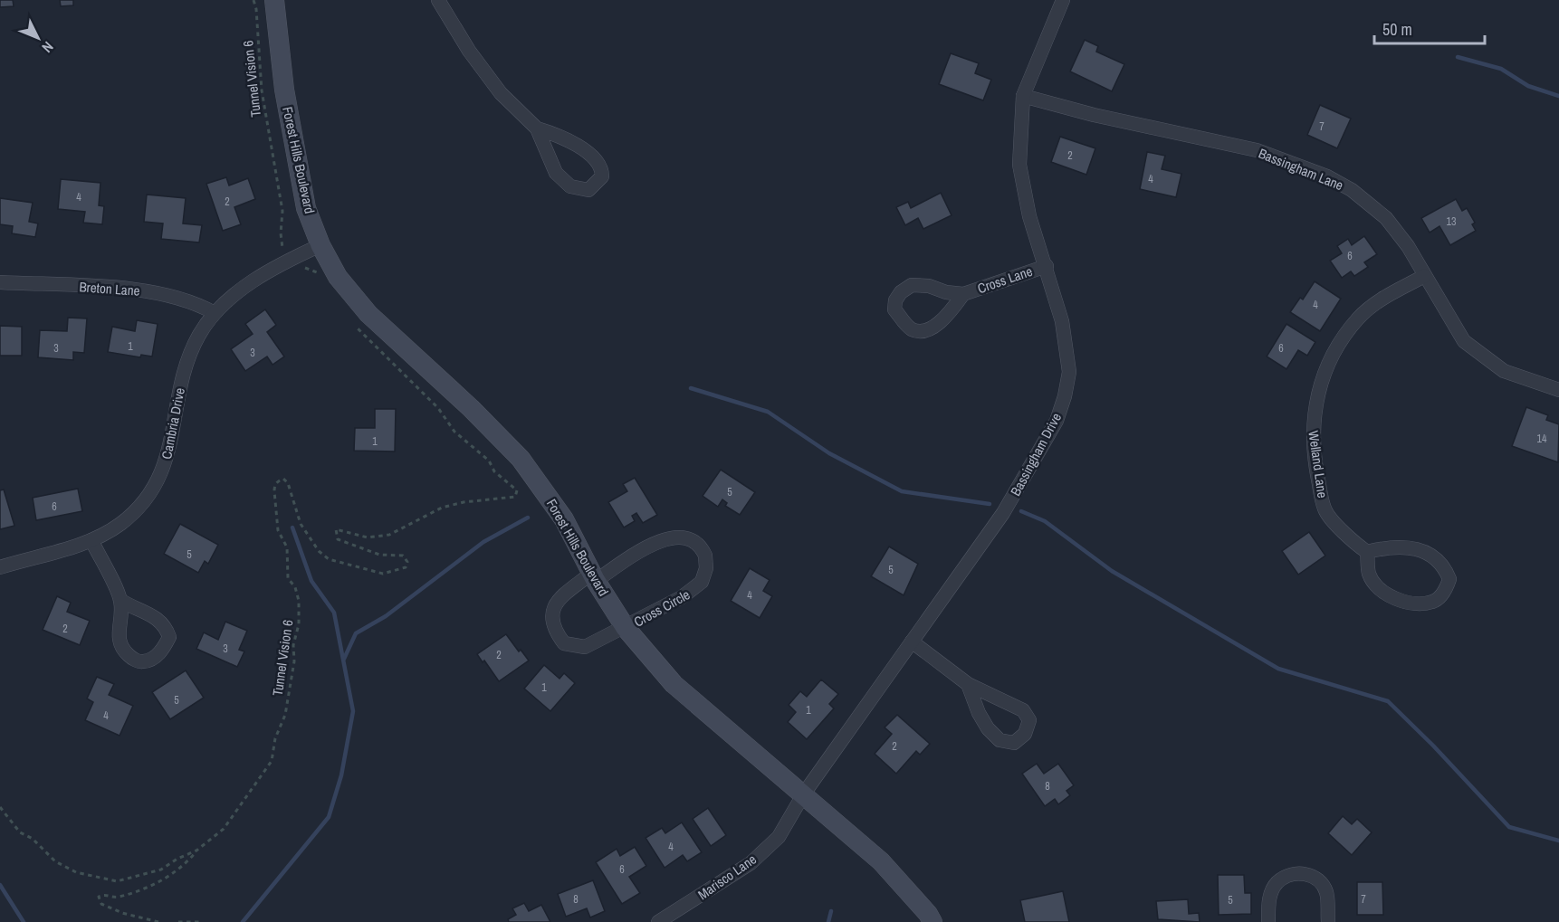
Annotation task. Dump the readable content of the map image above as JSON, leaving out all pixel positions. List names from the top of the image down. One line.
{"streets":{"main road":["Forest Hills Boulevard"],"street":["Bassingham Lane","Cross Lane","Breton Lane","Cambria Drive","Bassingham Drive","Welland Lane","Cross Circle","Marisco Lane"],"path":["Tunnel Vision 6"]},"crossings":[["Forest Hills Boulevard","Cambria Drive"],["Forest Hills Boulevard","Bassingham Drive"],["Forest Hills Boulevard","Cross Circle"],["Forest Hills Boulevard","Marisco Lane"],["Bassingham Lane","Bassingham Drive"],["Bassingham Lane","Welland Lane"],["Cross Lane","Bassingham Drive"],["Breton Lane","Cambria Drive"],["Bassingham Drive","Marisco Lane"]],"house_numbers":["7","2","4","4","2","13","6","4","1","3","6","3","14","1","5","6","5","5","4","2","3","2","1","5","1","4","2","8","4","6","8","7","5"],"scale_bar":"50 m","north":"bottom right"}
